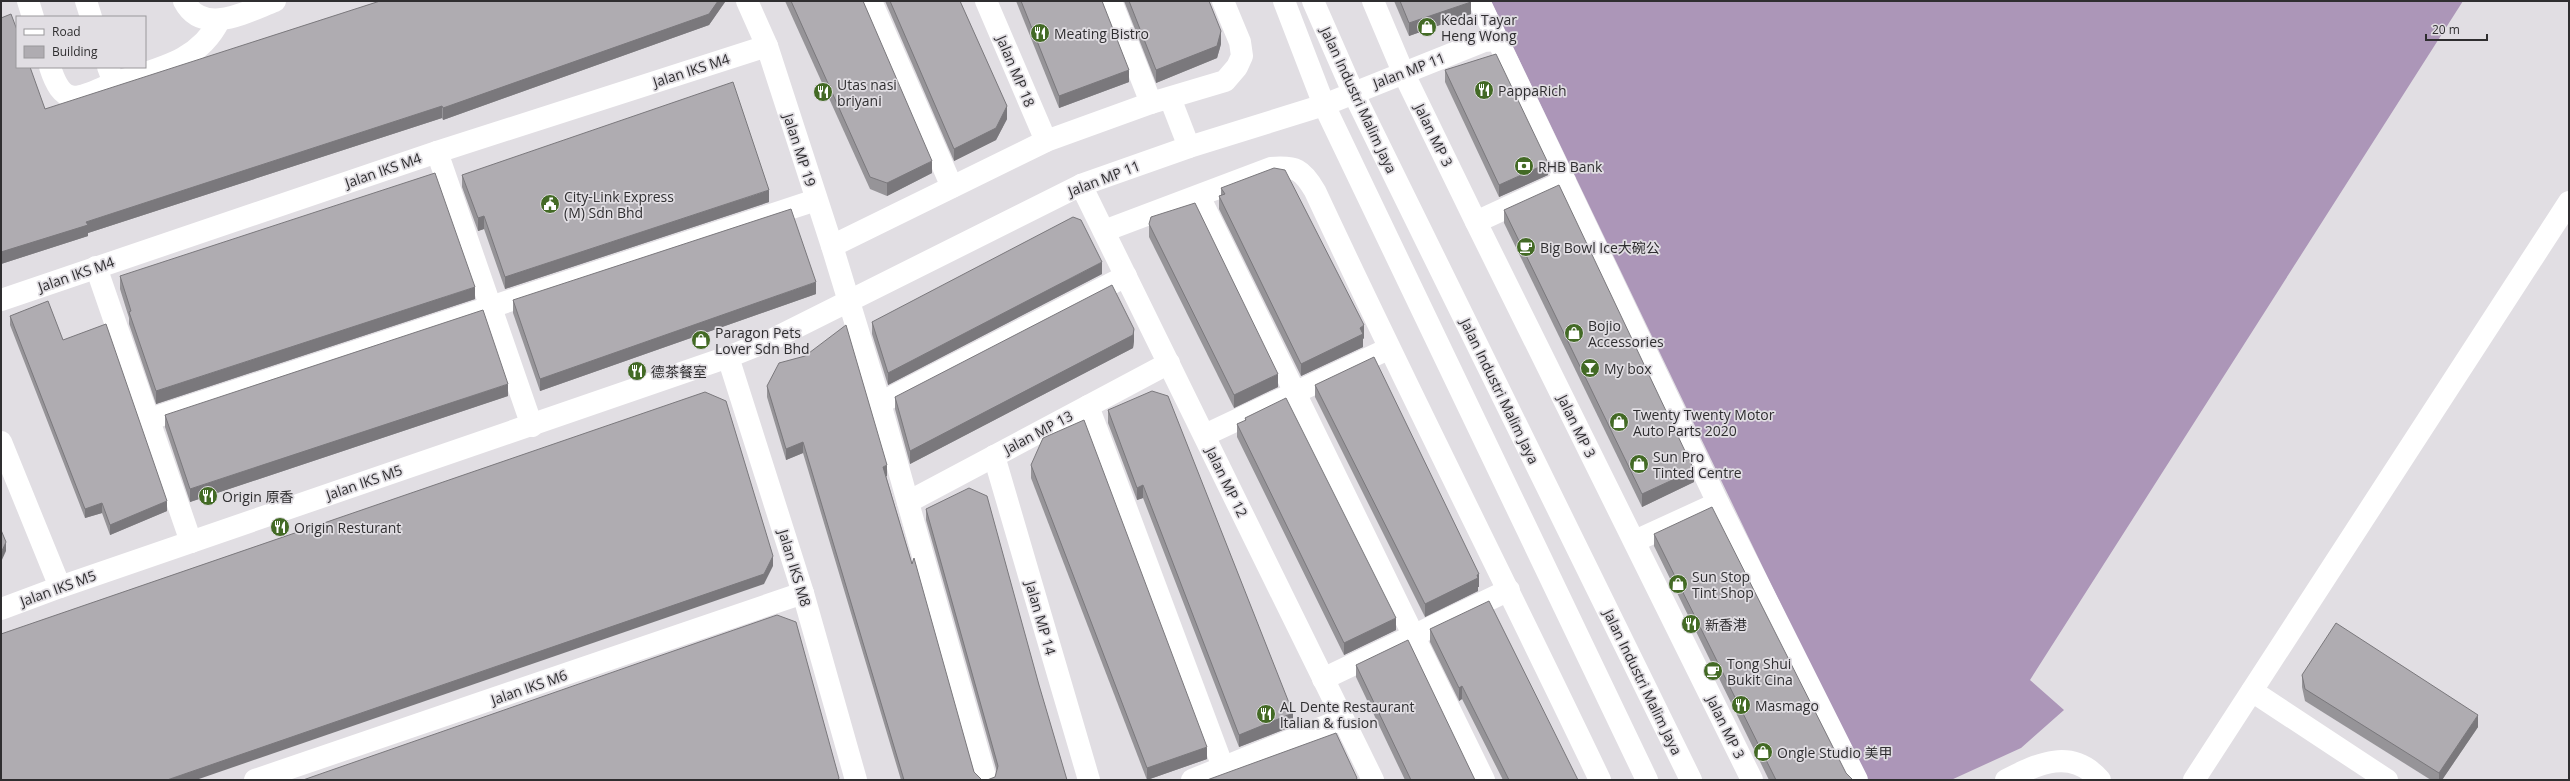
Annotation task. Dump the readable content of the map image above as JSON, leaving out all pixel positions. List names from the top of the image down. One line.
{"streets":{"street":["Jalan IKS M4","Jalan MP 11","Jalan MP 18","Jalan Industri Malim Jaya","Jalan MP 3","Jalan MP 19","Jalan MP 13","Jalan IKS M5","Jalan MP 12","Jalan IKS M8","Jalan MP 14","Jalan IKS M6"]},"crossings":[["Jalan IKS M4","Jalan MP 19"],["Jalan MP 11","Jalan Industri Malim Jaya"],["Jalan MP 11","Jalan MP 3"],["Jalan MP 11","Jalan MP 19"],["Jalan MP 11","Jalan IKS M5"],["Jalan MP 11","Jalan MP 12"],["Jalan MP 11","Jalan IKS M8"],["Jalan MP 19","Jalan MP 13"],["Jalan MP 13","Jalan MP 12"],["Jalan MP 13","Jalan MP 14"],["Jalan IKS M5","Jalan IKS M8"],["Jalan IKS M8","Jalan IKS M6"]],"places":{"shop":["Kedai Tayar Heng Wong","Bojio Accessories","Paragon Pets Lover Sdn Bhd","Twenty Twenty Motor Auto Parts 2020","Sun Pro Tinted Centre","Sun Stop Tint Shop","Ongle Studio 美甲"],"restaurant":["Meating Bistro","PappaRich","Utas nasi briyani","德茶餐室","Origin 原香","Origin Resturant","新香港","Masmago","AL Dente Restaurant ltalian & fusion"],"bank":["RHB Bank"],"public building":["City-Link Express (M) Sdn Bhd"],"cafe":["Big Bowl Ice大碗公","Tong Shui Bukit Cina"],"bar":["My box"]},"legend":["Road","Building"],"scale_bar":"20 m"}
